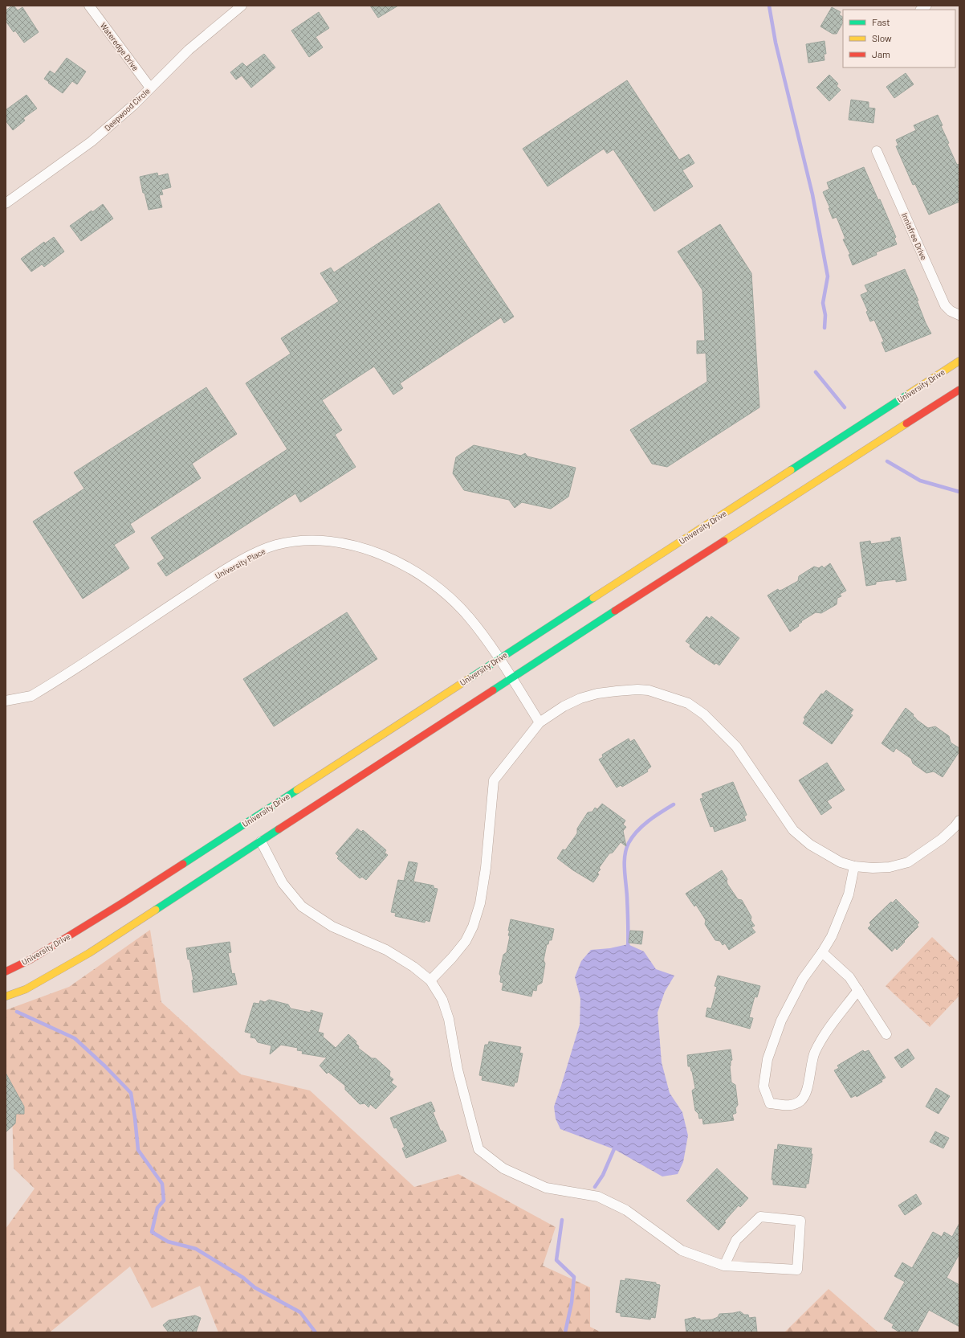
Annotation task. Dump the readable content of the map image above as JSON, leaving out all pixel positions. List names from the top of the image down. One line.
{"streets":{"main road":["University Drive"],"street":["Wateredge Drive","Deepwood Circle","Innisfree Drive","University Place"]},"crossings":[["Wateredge Drive","Deepwood Circle"],["University Drive","University Place"]],"legend":["Fast","Slow","Jam"]}
